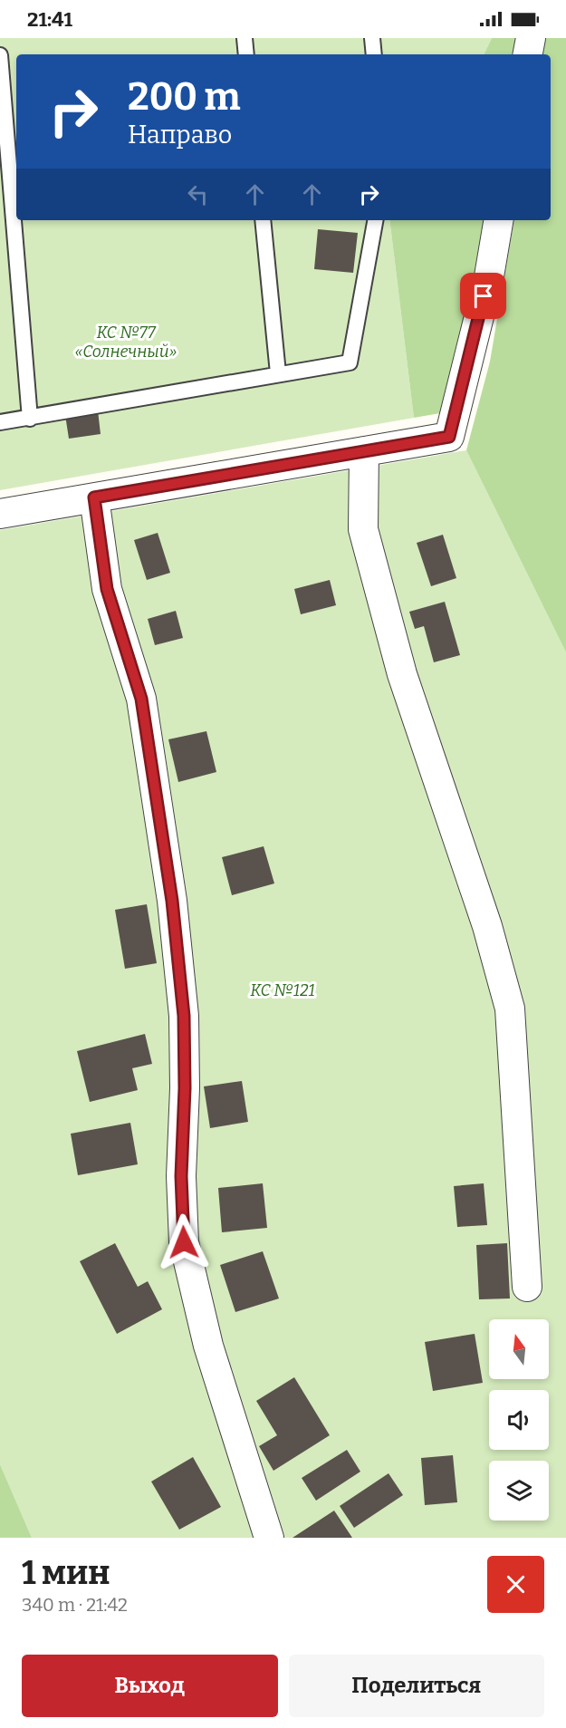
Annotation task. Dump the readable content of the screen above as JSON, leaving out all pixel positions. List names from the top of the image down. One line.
{"parks":["КС №77 «Солнечный»","КС №121"],"north":"top","page":{"status":"21:41","turn":["200 m","Направо"],"heading":["1 мин","340 m · 21:42"],"buttons":["Выход","Поделиться"]}}
